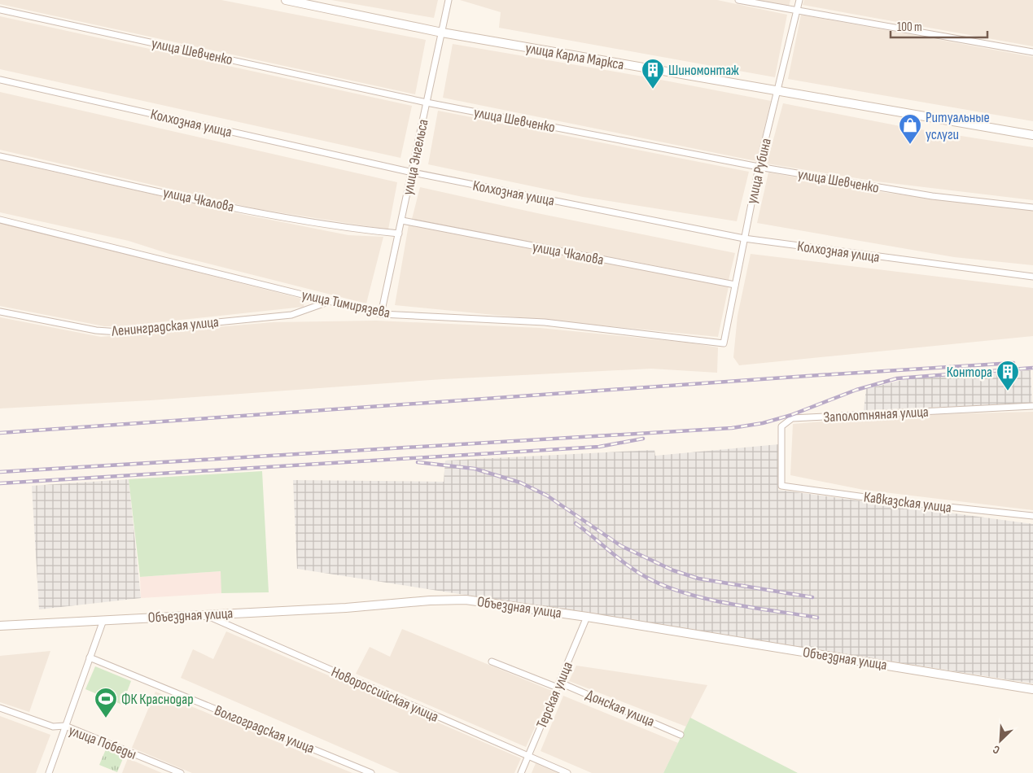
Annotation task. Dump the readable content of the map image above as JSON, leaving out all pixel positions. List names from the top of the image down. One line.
{"streets":{"street":["улица Шевченко","улица Карла Маркса","Колхозная улица","улица Энгельса","улица Рубина","улица Чкалова","улица Тимирязева","Ленинградская улица","Заполотняная улица","Кавказская улица","Объездная улица","Новороссийская улица","Терская улица","Донская улица","Волгоградская улица","улица Победы"]},"crossings":[["улица Шевченко","улица Энгельса"],["улица Шевченко","улица Рубина"],["улица Карла Маркса","улица Энгельса"],["улица Карла Маркса","улица Рубина"],["Колхозная улица","улица Энгельса"],["Колхозная улица","улица Рубина"],["улица Энгельса","улица Чкалова"],["улица Энгельса","улица Тимирязева"],["улица Рубина","улица Чкалова"],["улица Рубина","улица Тимирязева"],["улица Тимирязева","Ленинградская улица"],["Заполотняная улица","Кавказская улица"],["Объездная улица","Новороссийская улица"],["Объездная улица","Терская улица"],["Новороссийская улица","Терская улица"],["Терская улица","Донская улица"]],"places":{"building":["Шиномонтаж","Контора"],"shop":["Ритуальные услуги"],"sports":["ФК Краснодар"]},"scale_bar":"100 m","north":"bottom left"}
